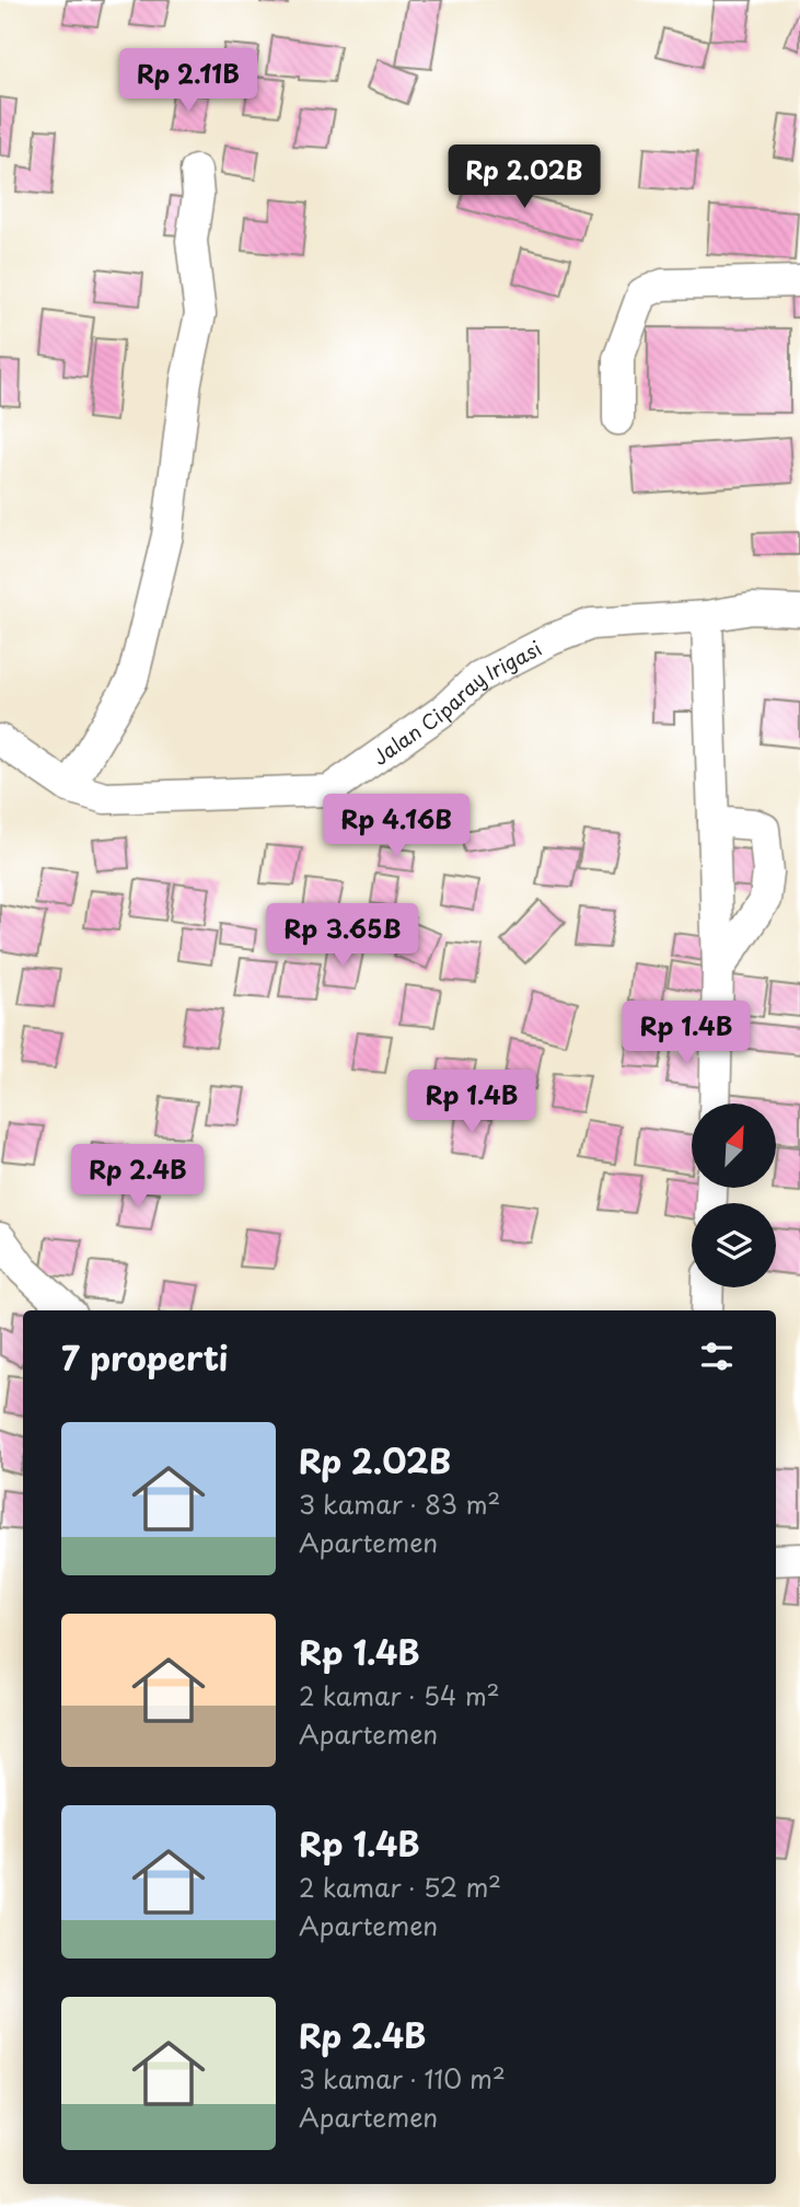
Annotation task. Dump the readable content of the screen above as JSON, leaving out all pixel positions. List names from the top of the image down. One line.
{"streets":{"street":["Jalan Ciparay Irigasi"]},"north":"top right","page":{"price":["Rp 2.11B","Rp 2.02B","Rp 4.16B","Rp 3.65B","Rp 1.4B","Rp 1.4B","Rp 2.4B"],"heading":"7 properti","list":[{"name":"Rp 2.02B","note":"3 kamar · 83 m² · Apartemen"},{"name":"Rp 1.4B","note":"2 kamar · 54 m² · Apartemen"},{"name":"Rp 1.4B","note":"2 kamar · 52 m² · Apartemen"},{"name":"Rp 2.4B","note":"3 kamar · 110 m² · Apartemen"}]}}
